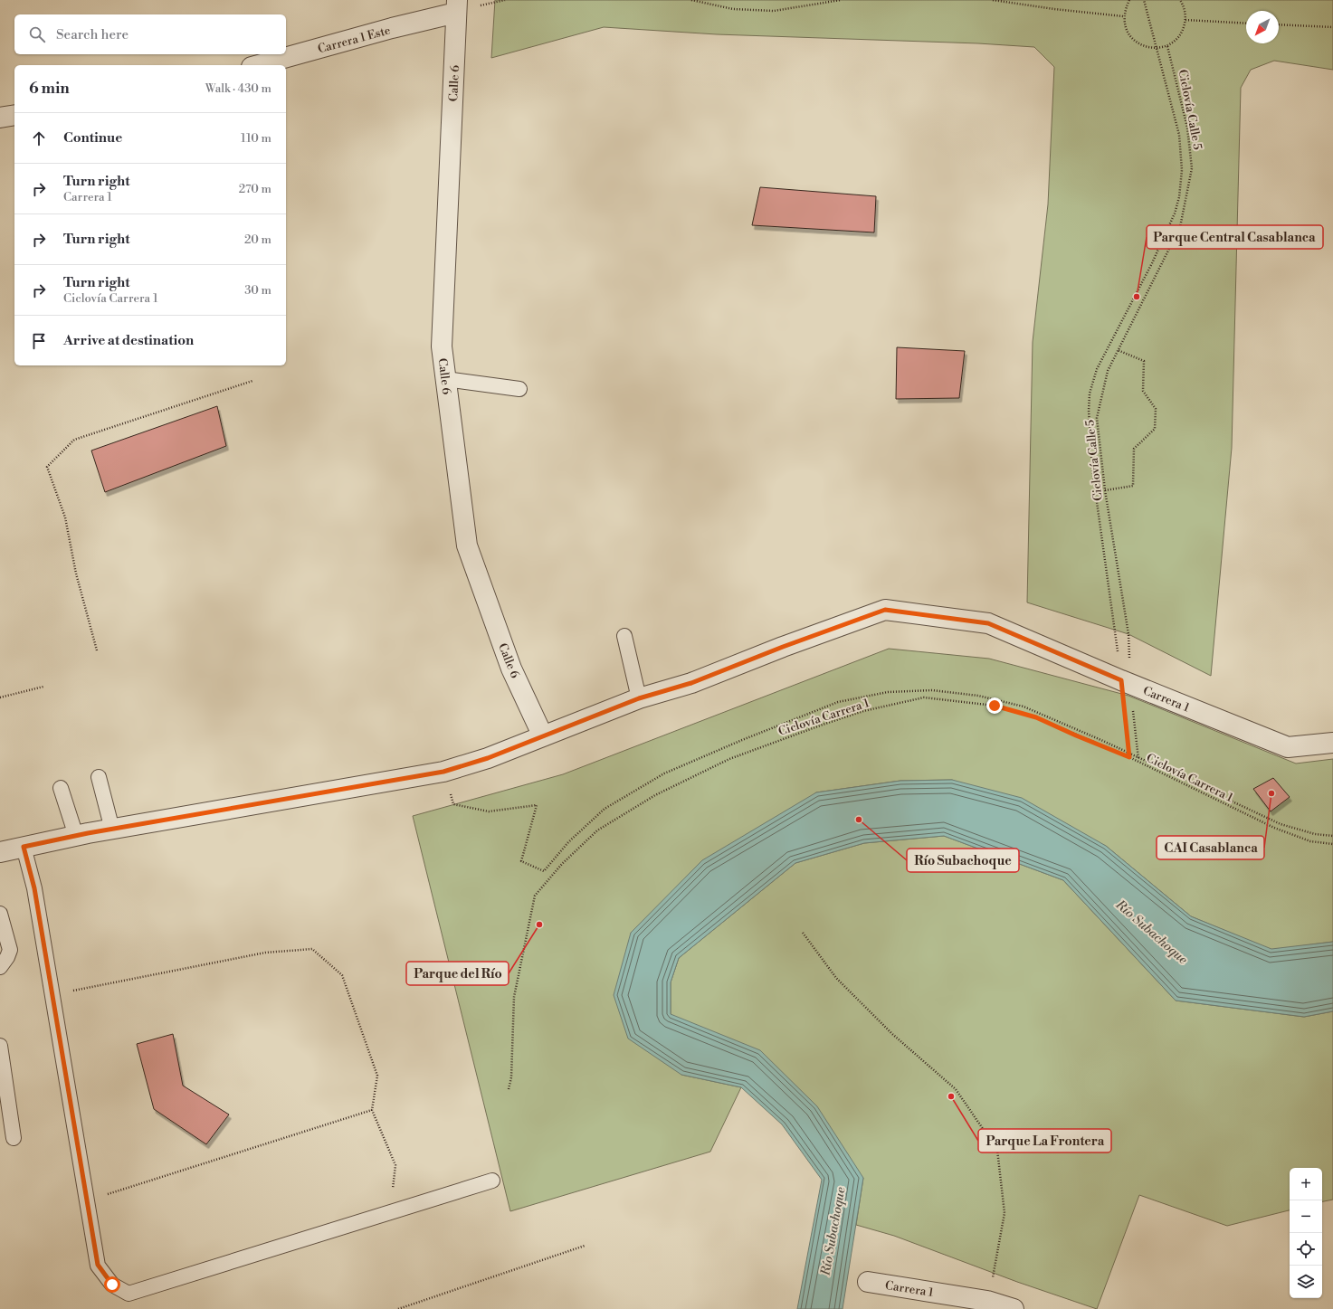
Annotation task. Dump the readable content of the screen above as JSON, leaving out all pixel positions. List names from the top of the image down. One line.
{"streets":{"street":["Carrera 1 Este","Calle 6","Carrera 1"],"path":["Ciclovía Calle 5","Ciclovía Carrera 1"]},"crossings":[["Carrera 1 Este","Calle 6"],["Calle 6","Carrera 1"],["Ciclovía Calle 5","Carrera 1"],["Ciclovía Calle 5","Ciclovía Carrera 1"]],"water":["Río Subachoque"],"places":["Parque Central Casablanca","CAI Casablanca","Río Subachoque","Parque del Río","Parque La Frontera"],"north":"bottom left","page":{"search":"Search here","heading":["6 min","Walk · 430 m"],"list":[["Continue","110 m"],["Turn right","Carrera 1","270 m"],["Turn right","20 m"],["Turn right","Ciclovía Carrera 1","30 m"],"Arrive at destination"],"map_buttons":["+","−"]}}
